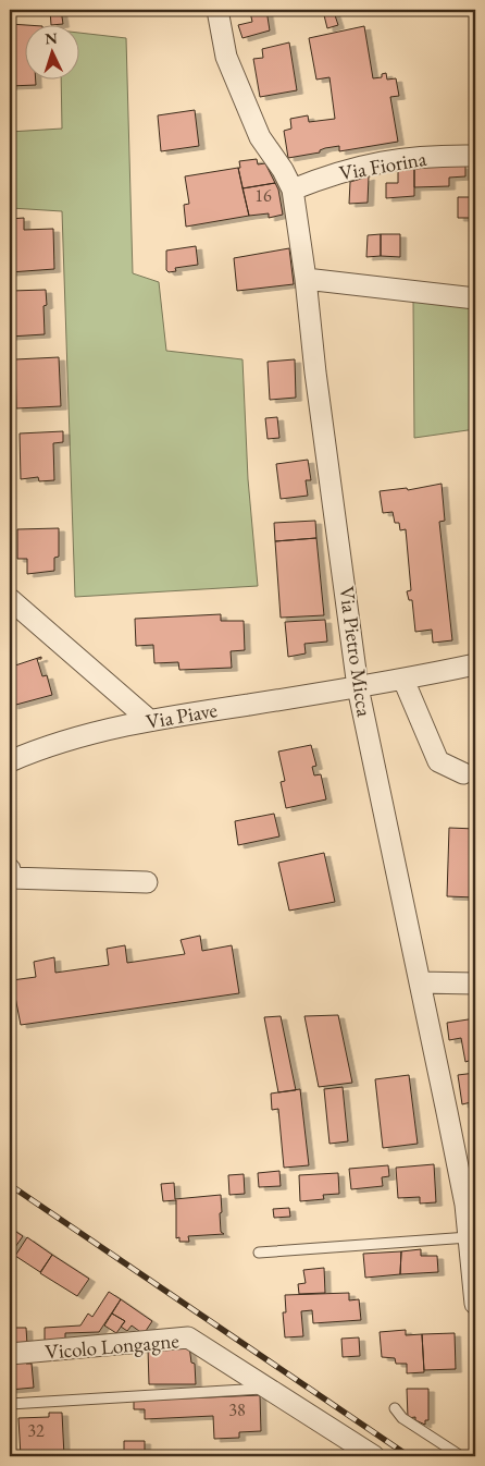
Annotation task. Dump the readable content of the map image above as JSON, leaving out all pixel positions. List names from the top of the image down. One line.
{"streets":{"street":["Via Fiorina","Via Pietro Micca","Via Piave","Vicolo Longagne"]},"crossings":[["Via Fiorina","Via Pietro Micca"],["Via Pietro Micca","Via Piave"]],"house_numbers":["16","38","32"],"north":"top"}
